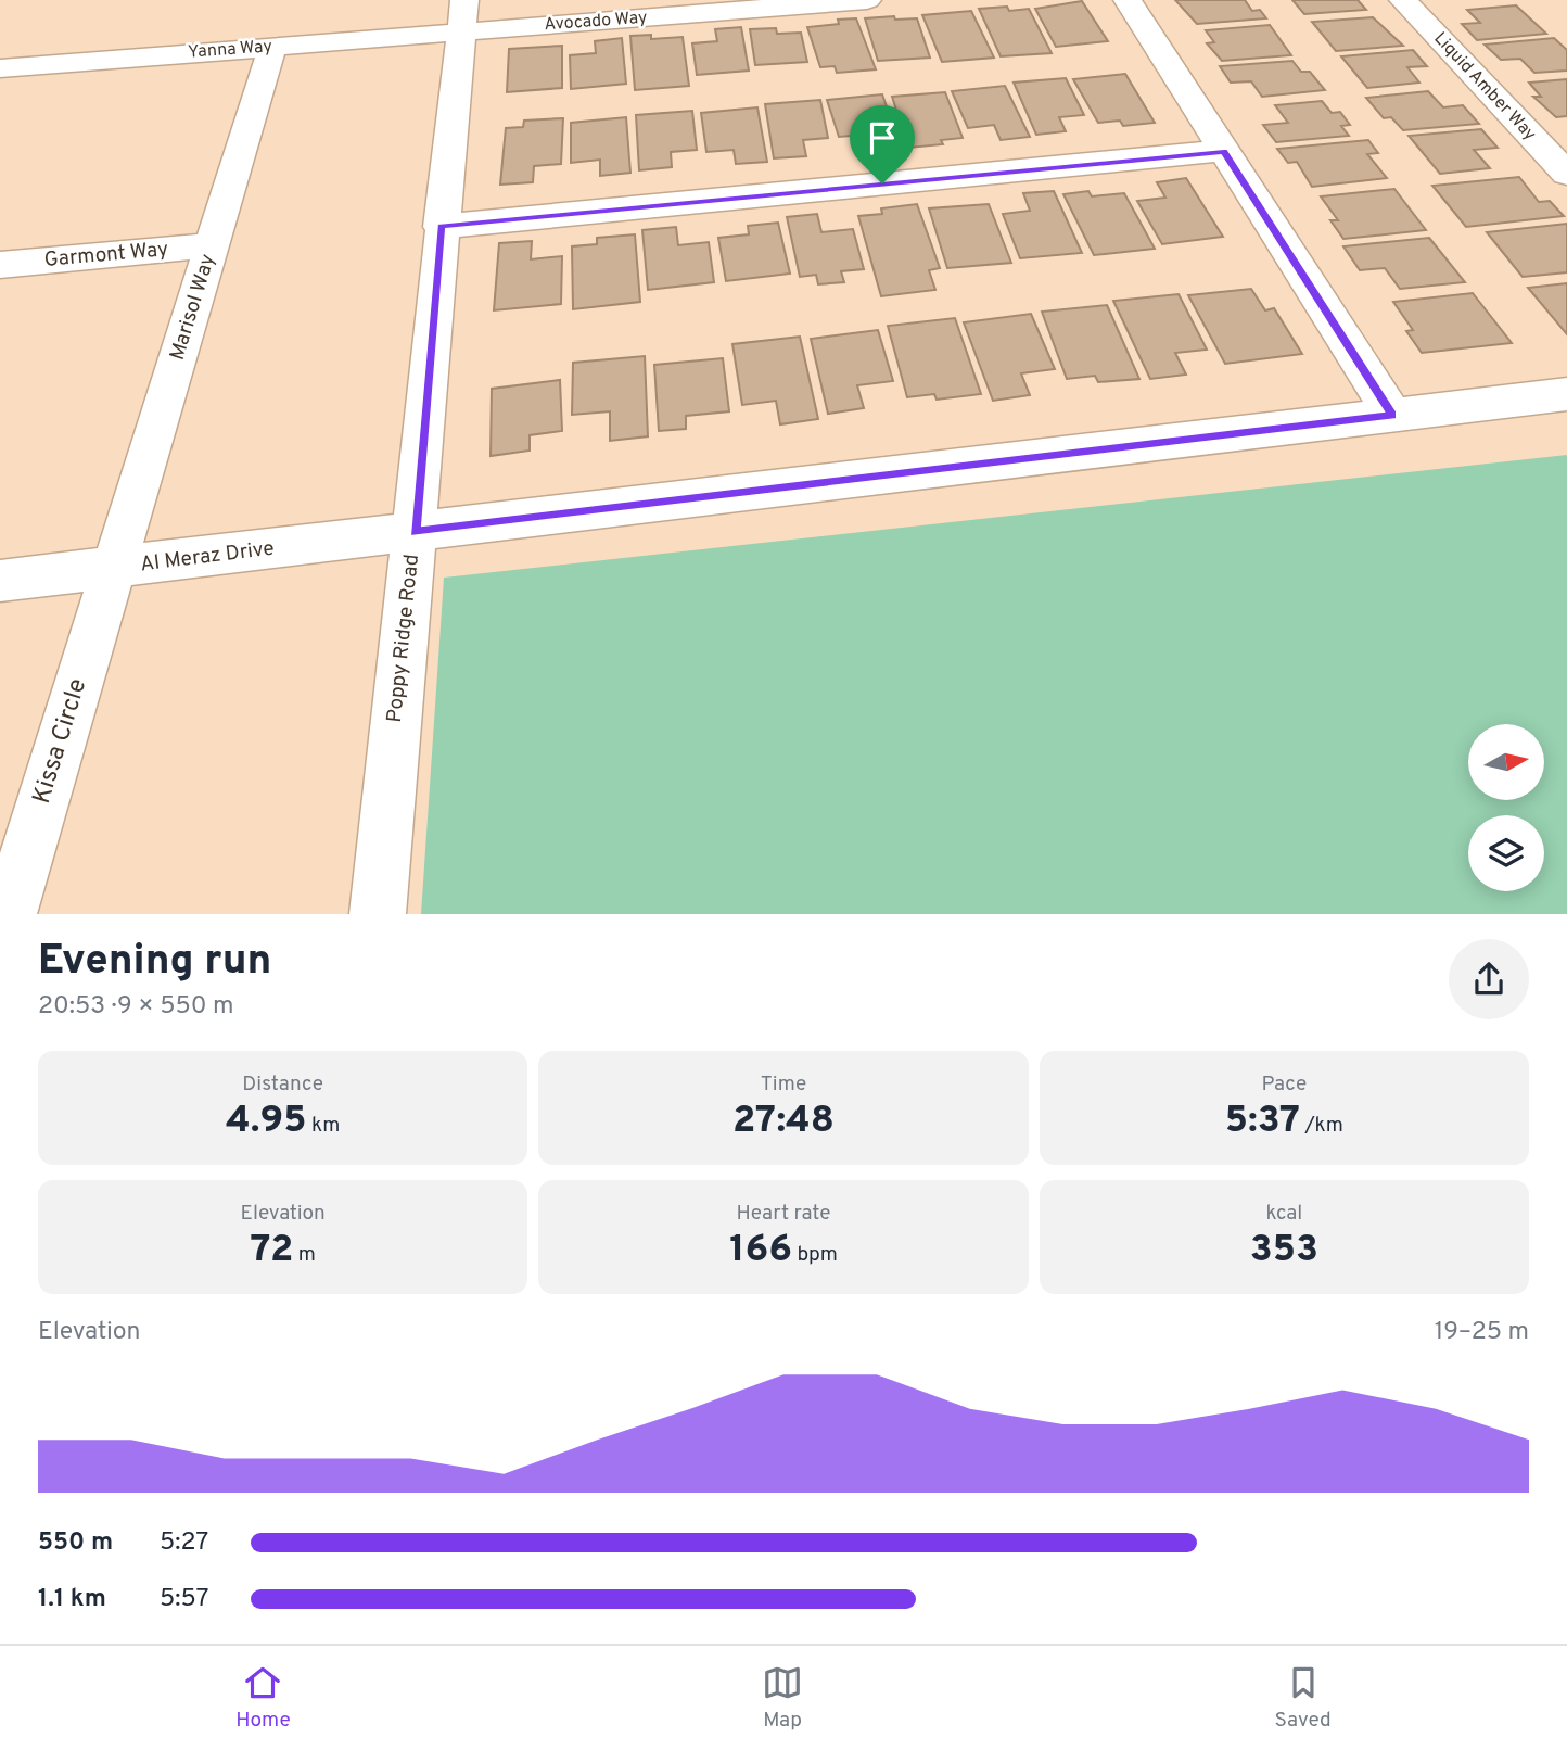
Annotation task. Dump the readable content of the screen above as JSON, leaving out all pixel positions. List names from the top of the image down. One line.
{"streets":{"street":["Avocado Way","Yanna Way","Liquid Amber Way","Garmont Way","Marisol Way","Al Meraz Drive","Poppy Ridge Road","Kissa Circle"]},"crossings":[["Avocado Way","Yanna Way"],["Avocado Way","Poppy Ridge Road"],["Yanna Way","Marisol Way"],["Yanna Way","Poppy Ridge Road"],["Garmont Way","Marisol Way"],["Marisol Way","Al Meraz Drive"],["Marisol Way","Kissa Circle"],["Al Meraz Drive","Poppy Ridge Road"],["Al Meraz Drive","Kissa Circle"]],"north":"right","page":{"heading":["Evening run","20:53 · 9 × 550 m"],"stats":[["Distance","4.95 km"],["Time","27:48"],["Pace","5:37 /km"],["Elevation","72 m"],["Heart rate","166 bpm"],["kcal","353"]],"chart":["Elevation","19–25 m"],"list":[{"name":"550 m","note":"5:27"},{"name":"1.1 km","note":"5:57"}],"tabs":["Home","Map","Saved"]}}
